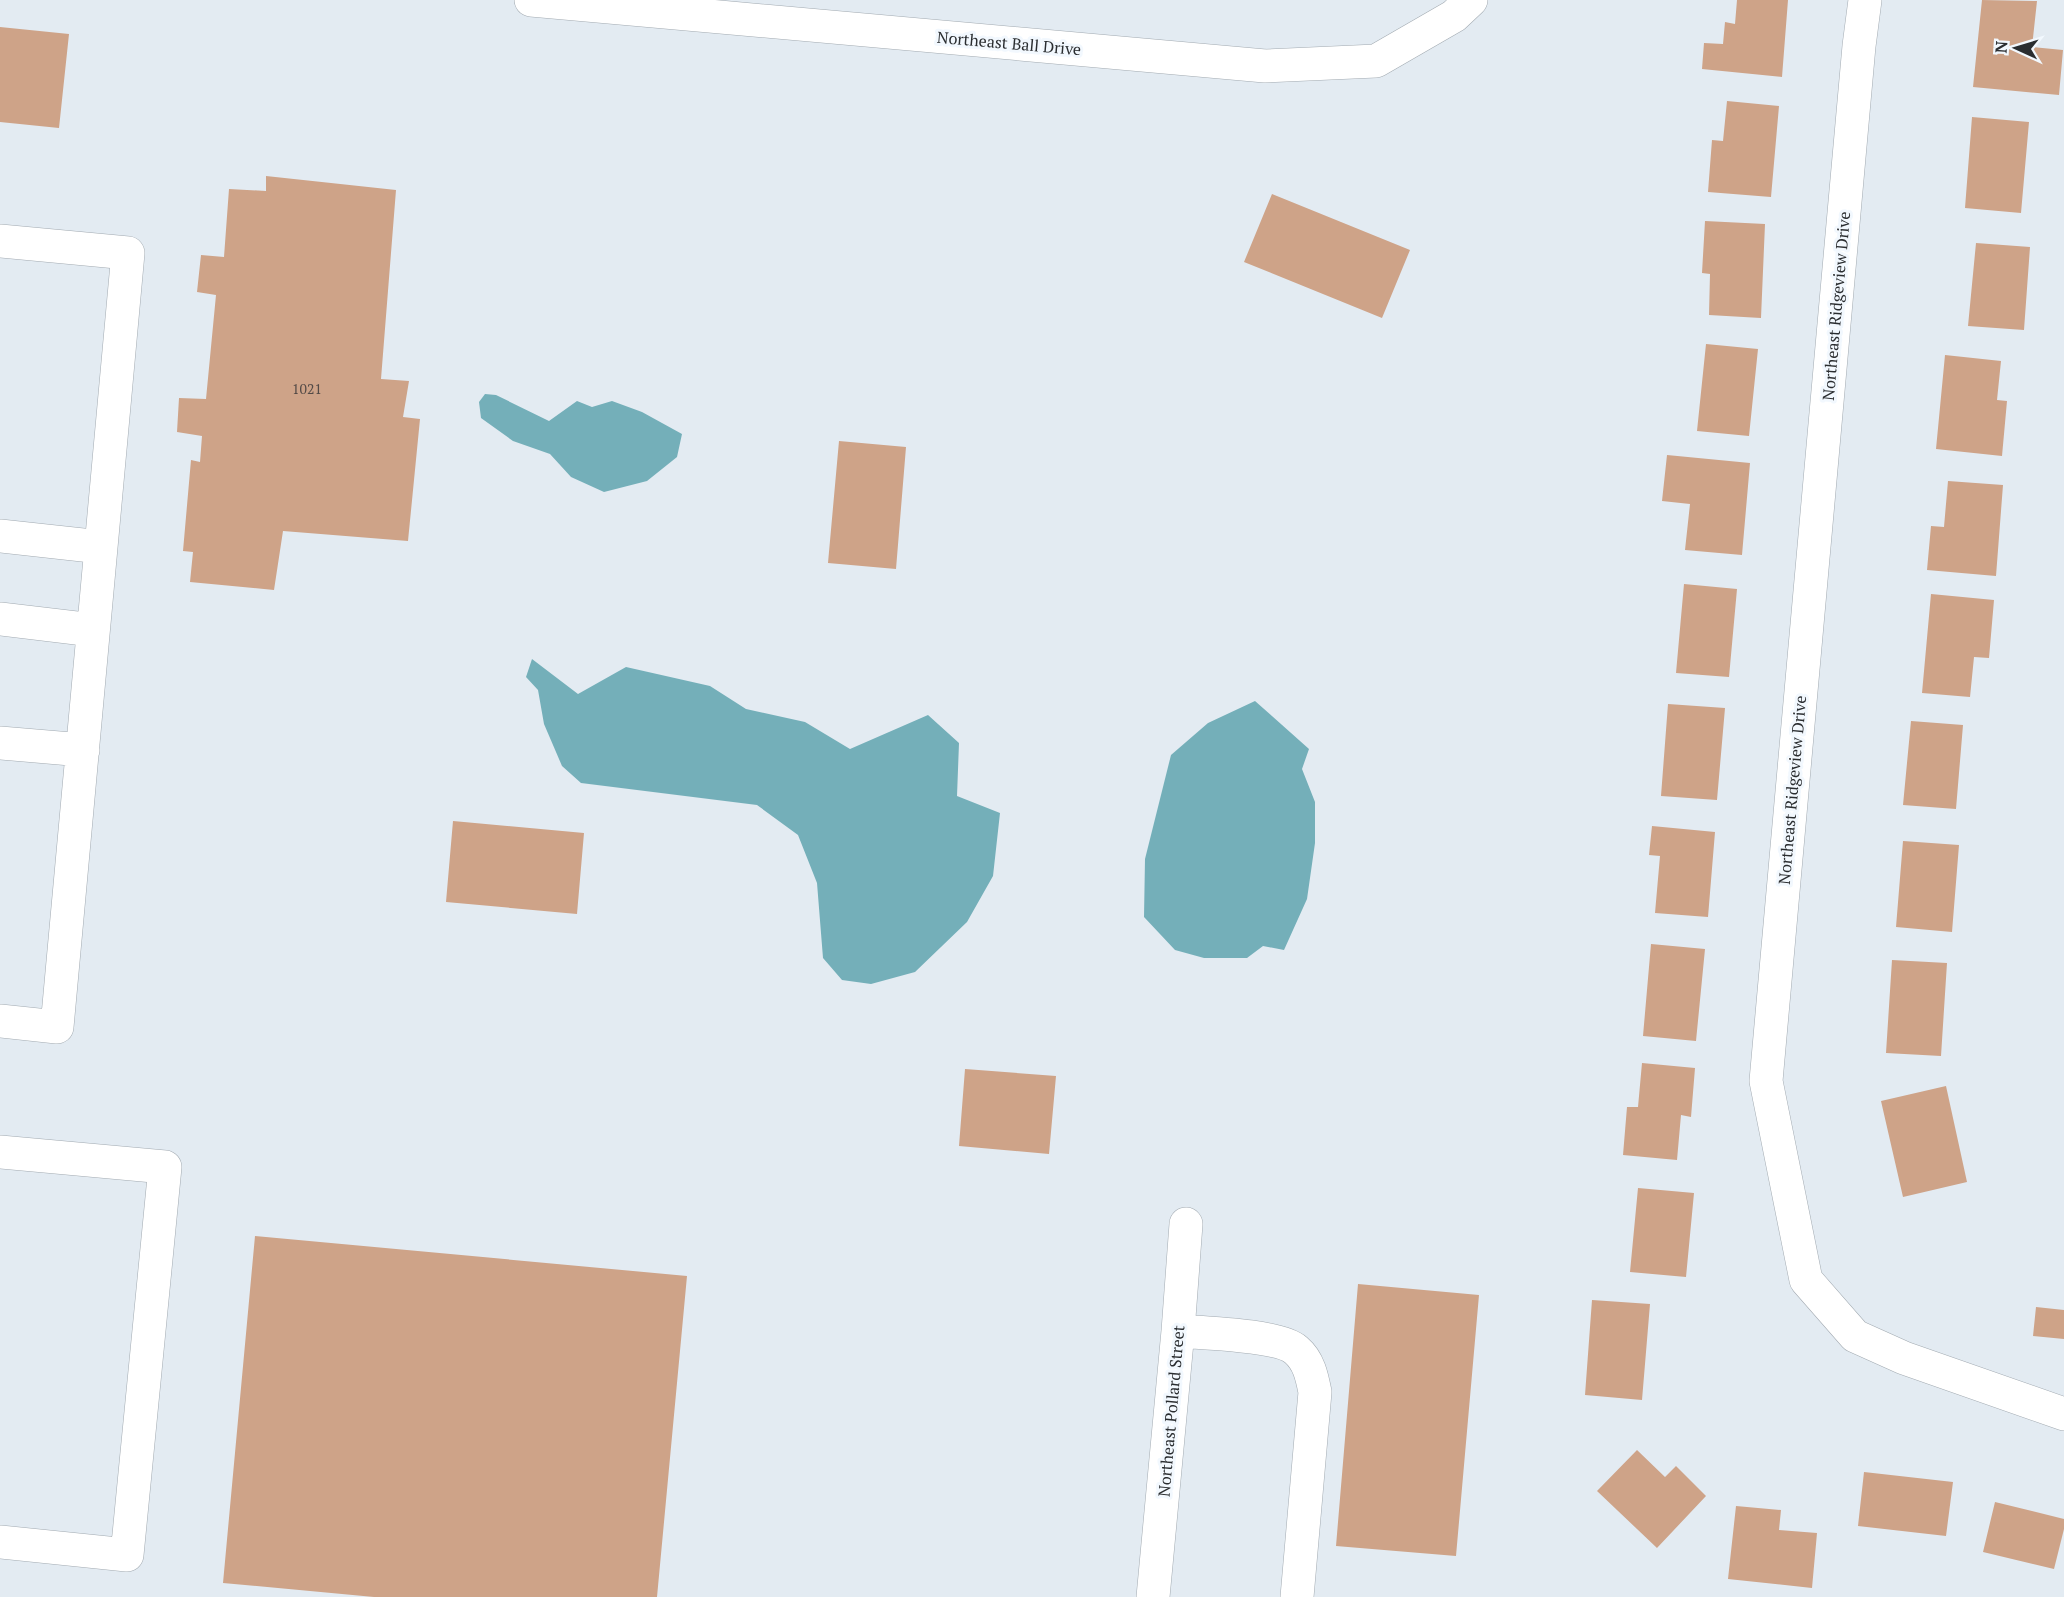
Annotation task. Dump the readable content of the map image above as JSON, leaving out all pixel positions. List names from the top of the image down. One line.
{"streets":{"street":["Northeast Ball Drive","Northeast Ridgeview Drive","Northeast Pollard Street"]},"house_numbers":["1021"],"north":"left"}
